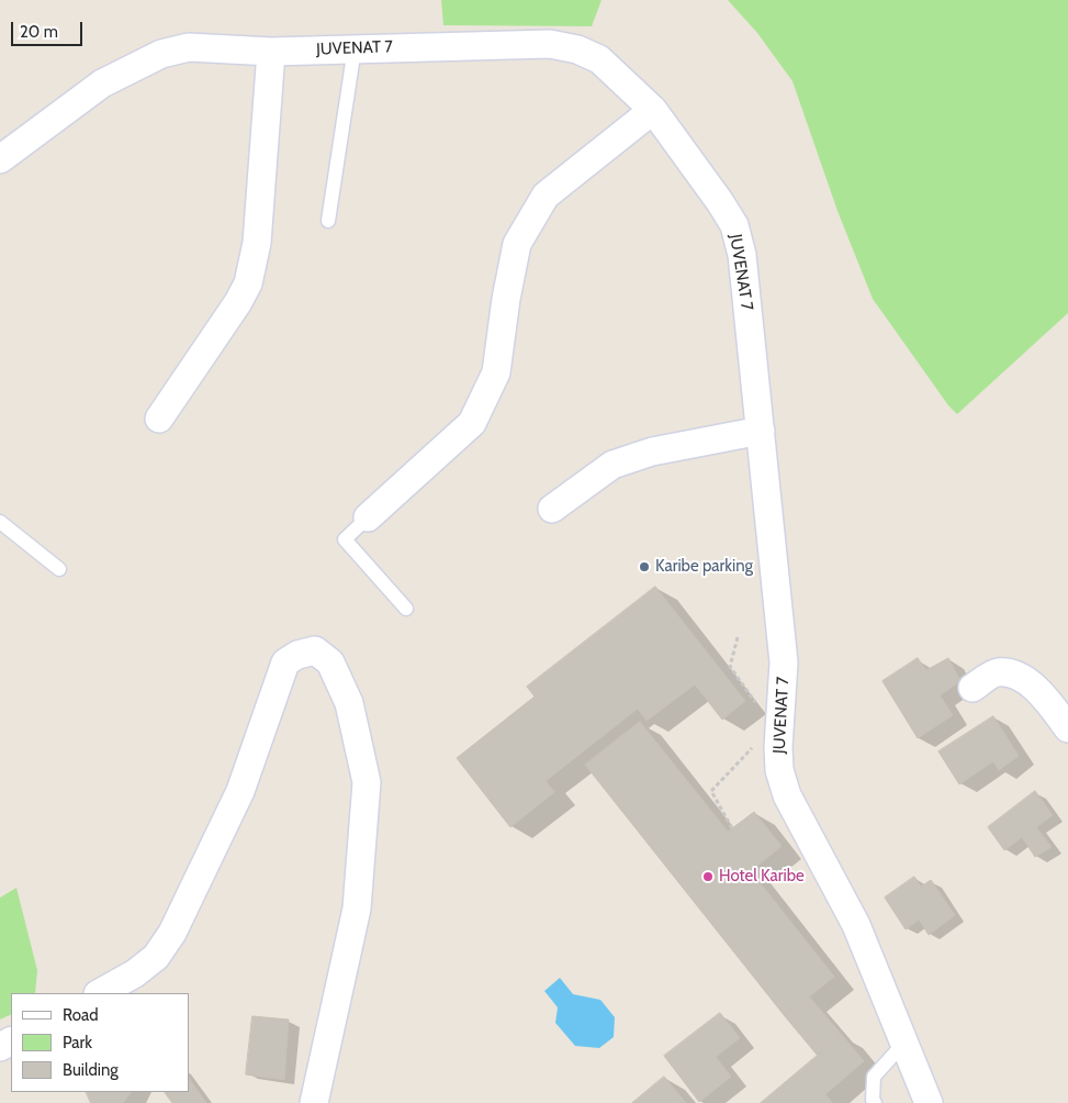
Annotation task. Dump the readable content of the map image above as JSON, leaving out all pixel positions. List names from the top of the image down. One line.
{"streets":{"street":["JUVENAT 7"]},"places":["Karibe parking","Hotel Karibe"],"legend":["Road","Park","Building"],"scale_bar":"20 m"}
